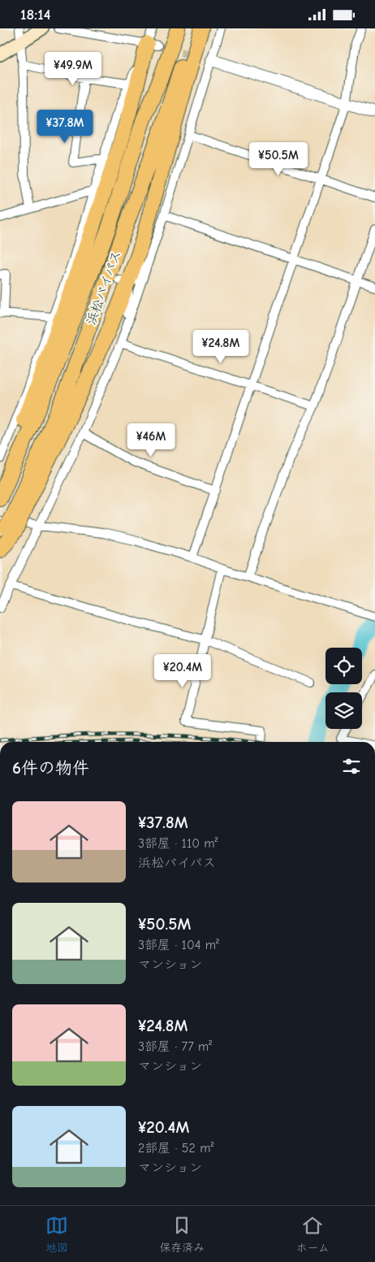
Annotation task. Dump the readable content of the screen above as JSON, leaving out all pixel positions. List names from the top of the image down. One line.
{"streets":{"highway":["浜松バイパス"]},"page":{"status":"18:14","price":["¥49.9M","¥37.8M","¥50.5M","¥24.8M","¥46M","¥20.4M"],"heading":"6件の物件","list":[{"name":"¥37.8M","note":"3部屋 · 110 m² · 浜松バイパス"},{"name":"¥50.5M","note":"3部屋 · 104 m² · マンション"},{"name":"¥24.8M","note":"3部屋 · 77 m² · マンション"},{"name":"¥20.4M","note":"2部屋 · 52 m² · マンション"}],"tabs":["地図","保存済み","ホーム"]}}
